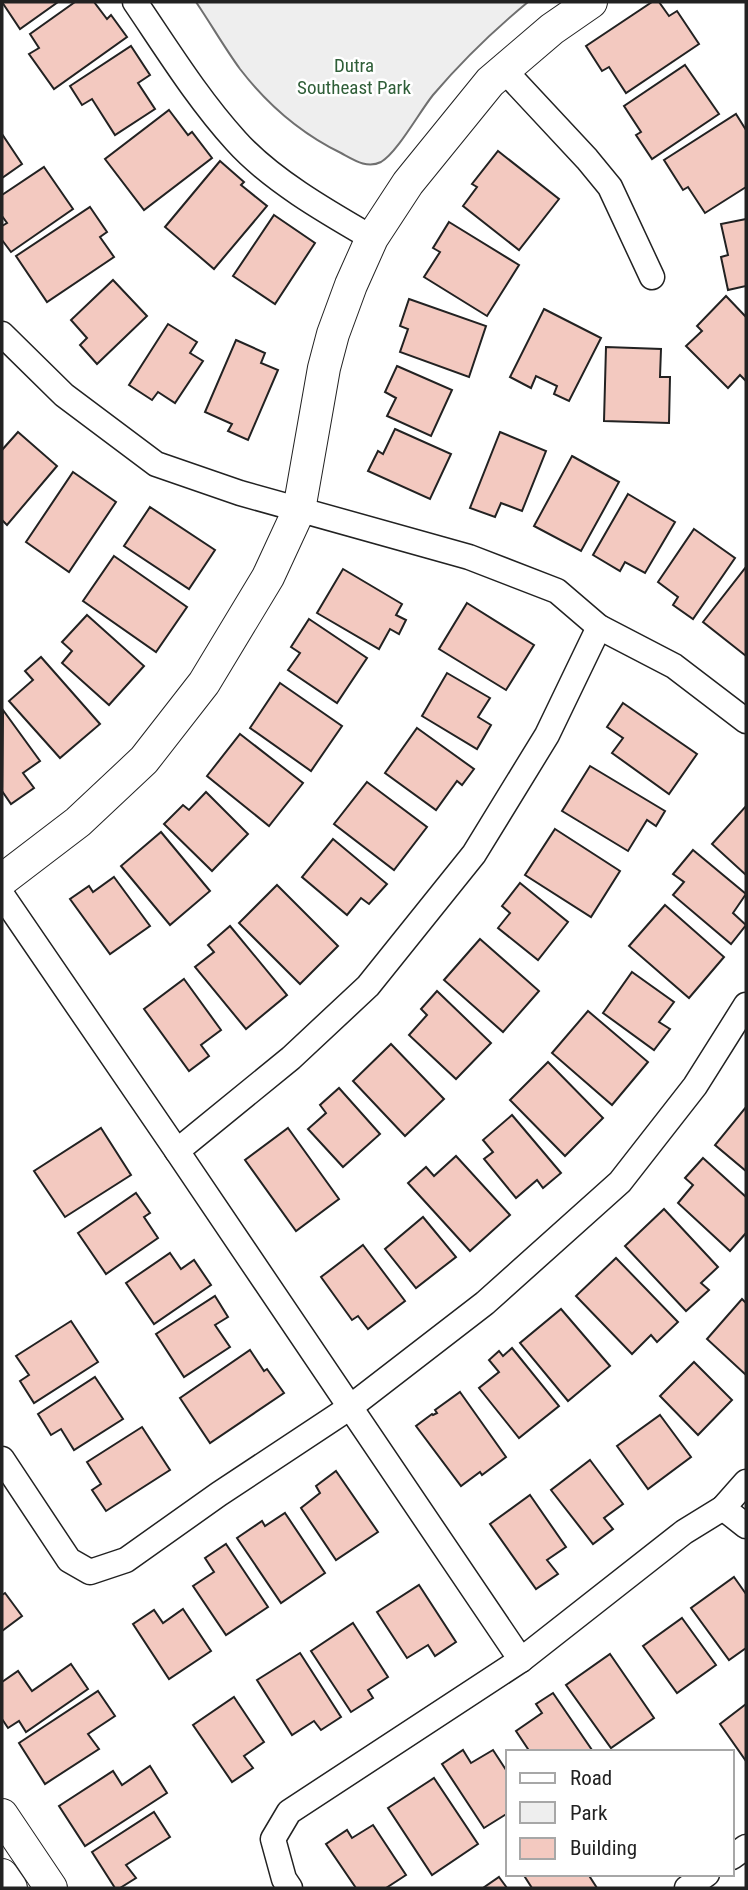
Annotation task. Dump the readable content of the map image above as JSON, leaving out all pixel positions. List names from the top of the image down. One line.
{"parks":["Dutra Southeast Park"],"legend":["Road","Park","Building"]}
